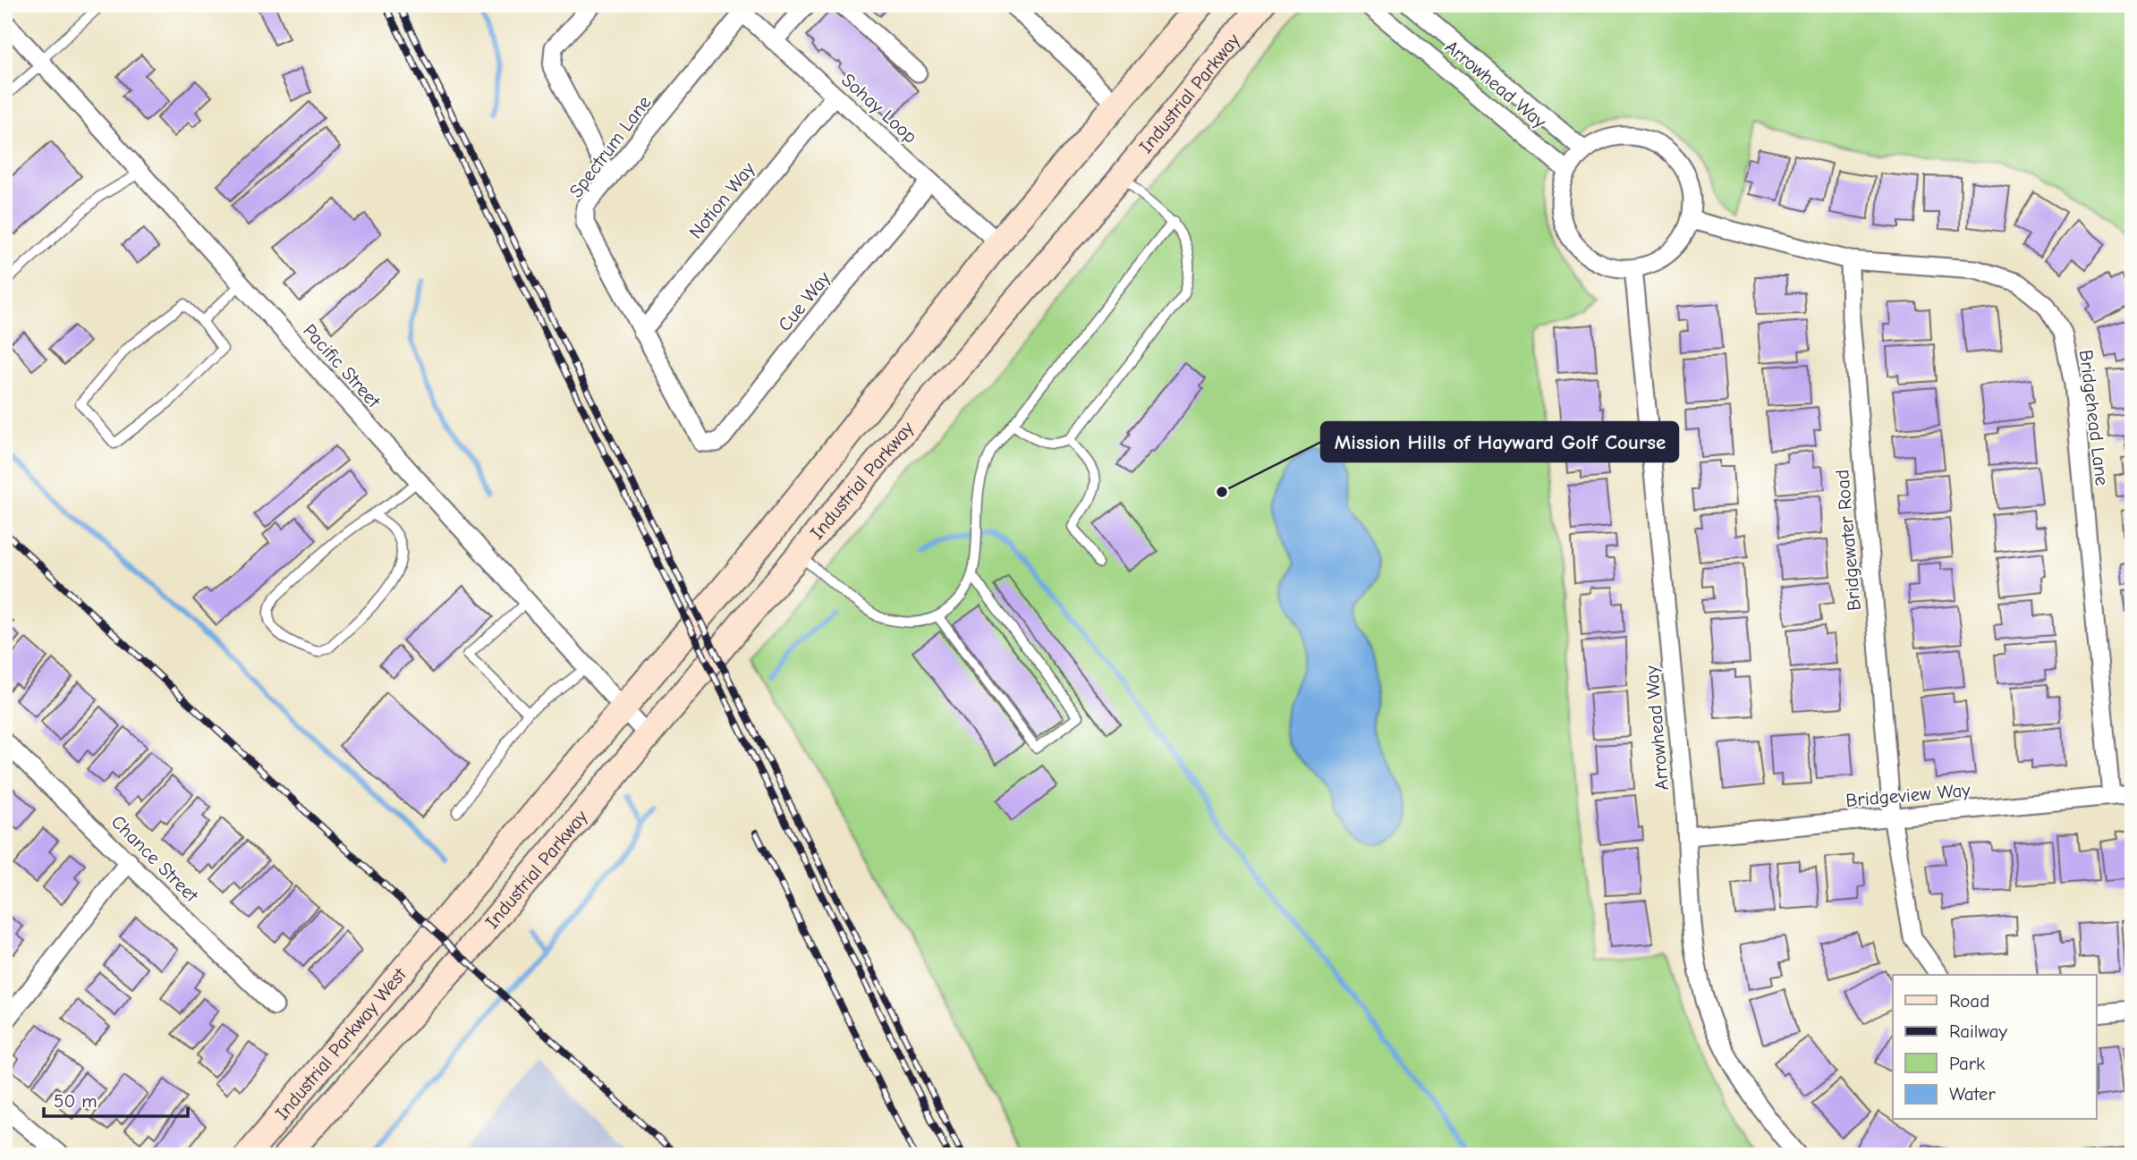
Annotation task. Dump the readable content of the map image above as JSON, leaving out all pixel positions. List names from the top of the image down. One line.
{"streets":{"main road":["Industrial Parkway","Industrial Parkway West"],"street":["Arrowhead Way","Sohay Loop","Spectrum Lane","Notion Way","Cue Way","Pacific Street","Bridgehead Lane","Bridgewater Road","Bridgeview Way","Chance Street"]},"crossings":[["Arrowhead Way","Bridgehead Lane"],["Arrowhead Way","Bridgeview Way"],["Industrial Parkway","Sohay Loop"],["Industrial Parkway","Pacific Street"],["Industrial Parkway","Industrial Parkway West"],["Sohay Loop","Spectrum Lane"],["Sohay Loop","Notion Way"],["Sohay Loop","Cue Way"],["Spectrum Lane","Notion Way"],["Spectrum Lane","Cue Way"],["Bridgehead Lane","Bridgewater Road"],["Bridgehead Lane","Bridgeview Way"],["Bridgewater Road","Bridgeview Way"]],"places":["Mission Hills of Hayward Golf Course"],"legend":["Road","Railway","Park","Water"],"scale_bar":"50 m"}
